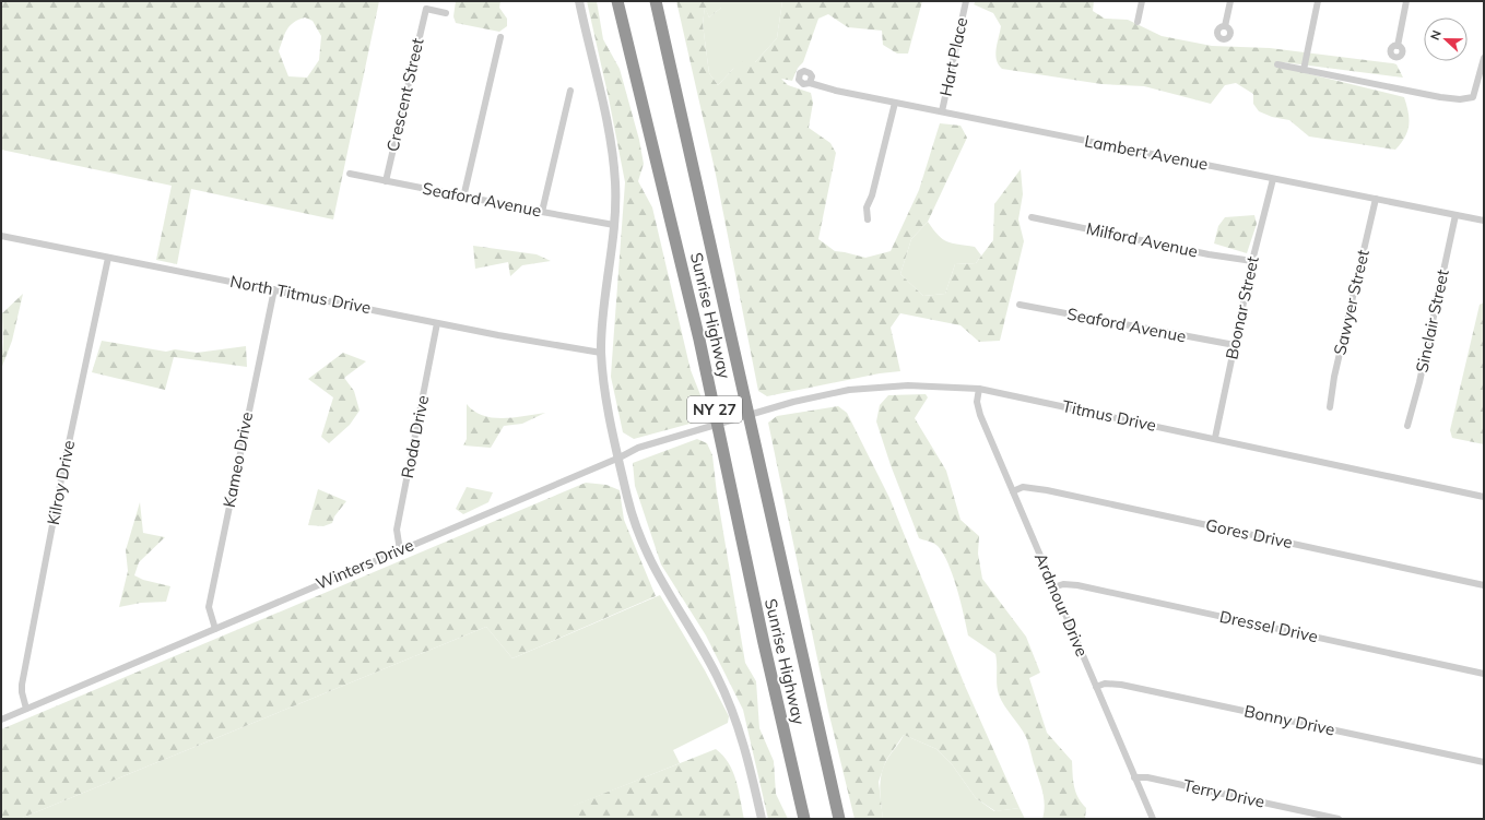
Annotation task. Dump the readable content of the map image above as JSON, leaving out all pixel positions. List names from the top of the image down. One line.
{"streets":{"highway":["Sunrise Highway","NY 27"],"street":["Hart Place","Crescent Street","Lambert Avenue","Seaford Avenue","Milford Avenue","North Titmus Drive","Sawyer Street","Boonar Street","Sinclair Street","Titmus Drive","Roda Drive","Kameo Drive","Kilroy Drive","Gores Drive","Winters Drive","Ardmour Drive","Dressel Drive","Bonny Drive","Terry Drive"]},"crossings":[["Hart Place","Lambert Avenue"],["Crescent Street","Seaford Avenue"],["Lambert Avenue","Sawyer Street"],["Lambert Avenue","Boonar Street"],["Lambert Avenue","Sinclair Street"],["Seaford Avenue","Boonar Street"],["Milford Avenue","Boonar Street"],["North Titmus Drive","Roda Drive"],["North Titmus Drive","Kameo Drive"],["North Titmus Drive","Kilroy Drive"],["Boonar Street","Titmus Drive"],["Titmus Drive","Winters Drive"],["Titmus Drive","Ardmour Drive"],["Roda Drive","Winters Drive"],["Kameo Drive","Winters Drive"],["Kilroy Drive","Winters Drive"],["Gores Drive","Ardmour Drive"],["Ardmour Drive","Dressel Drive"],["Ardmour Drive","Bonny Drive"],["Ardmour Drive","Terry Drive"]],"north":"left"}
